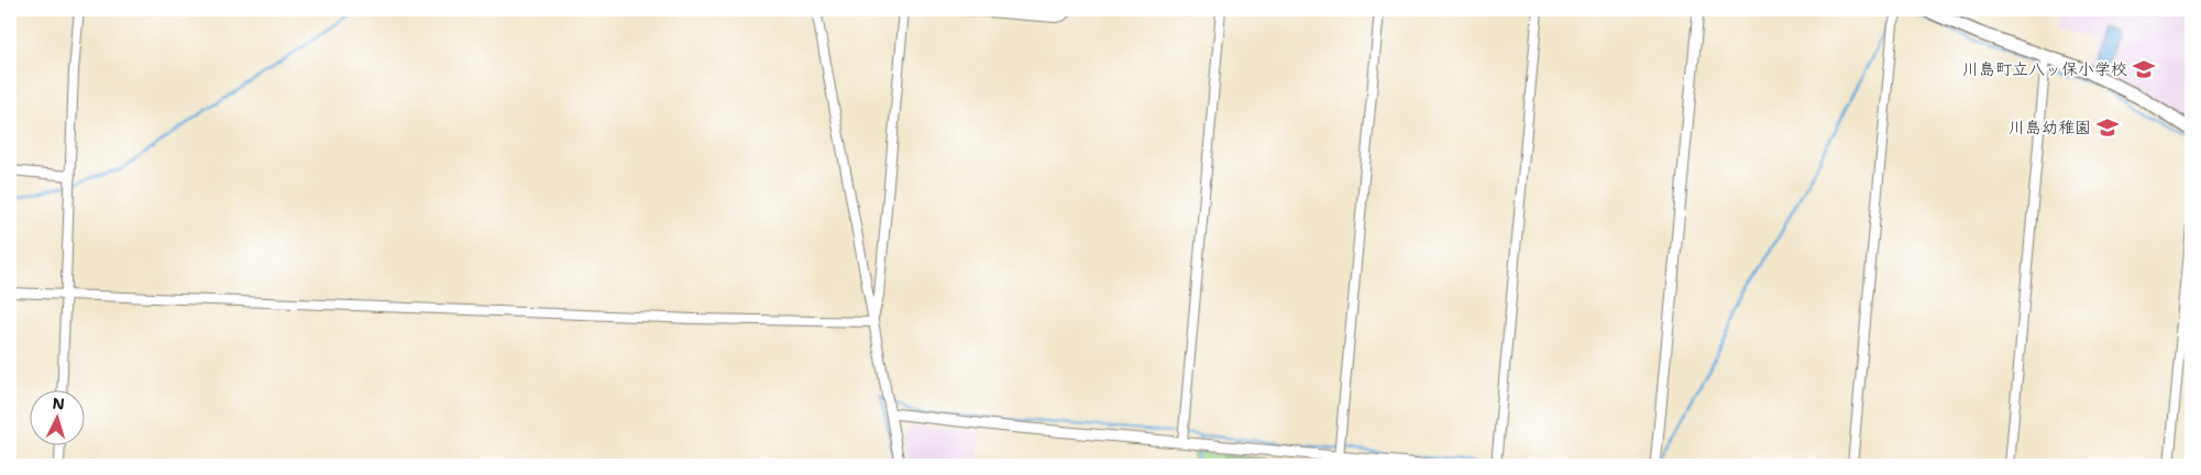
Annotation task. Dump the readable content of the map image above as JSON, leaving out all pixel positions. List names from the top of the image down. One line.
{"places":{"school or university":["川島町立八ッ保小学校","川島幼稚園"]},"north":"top"}
